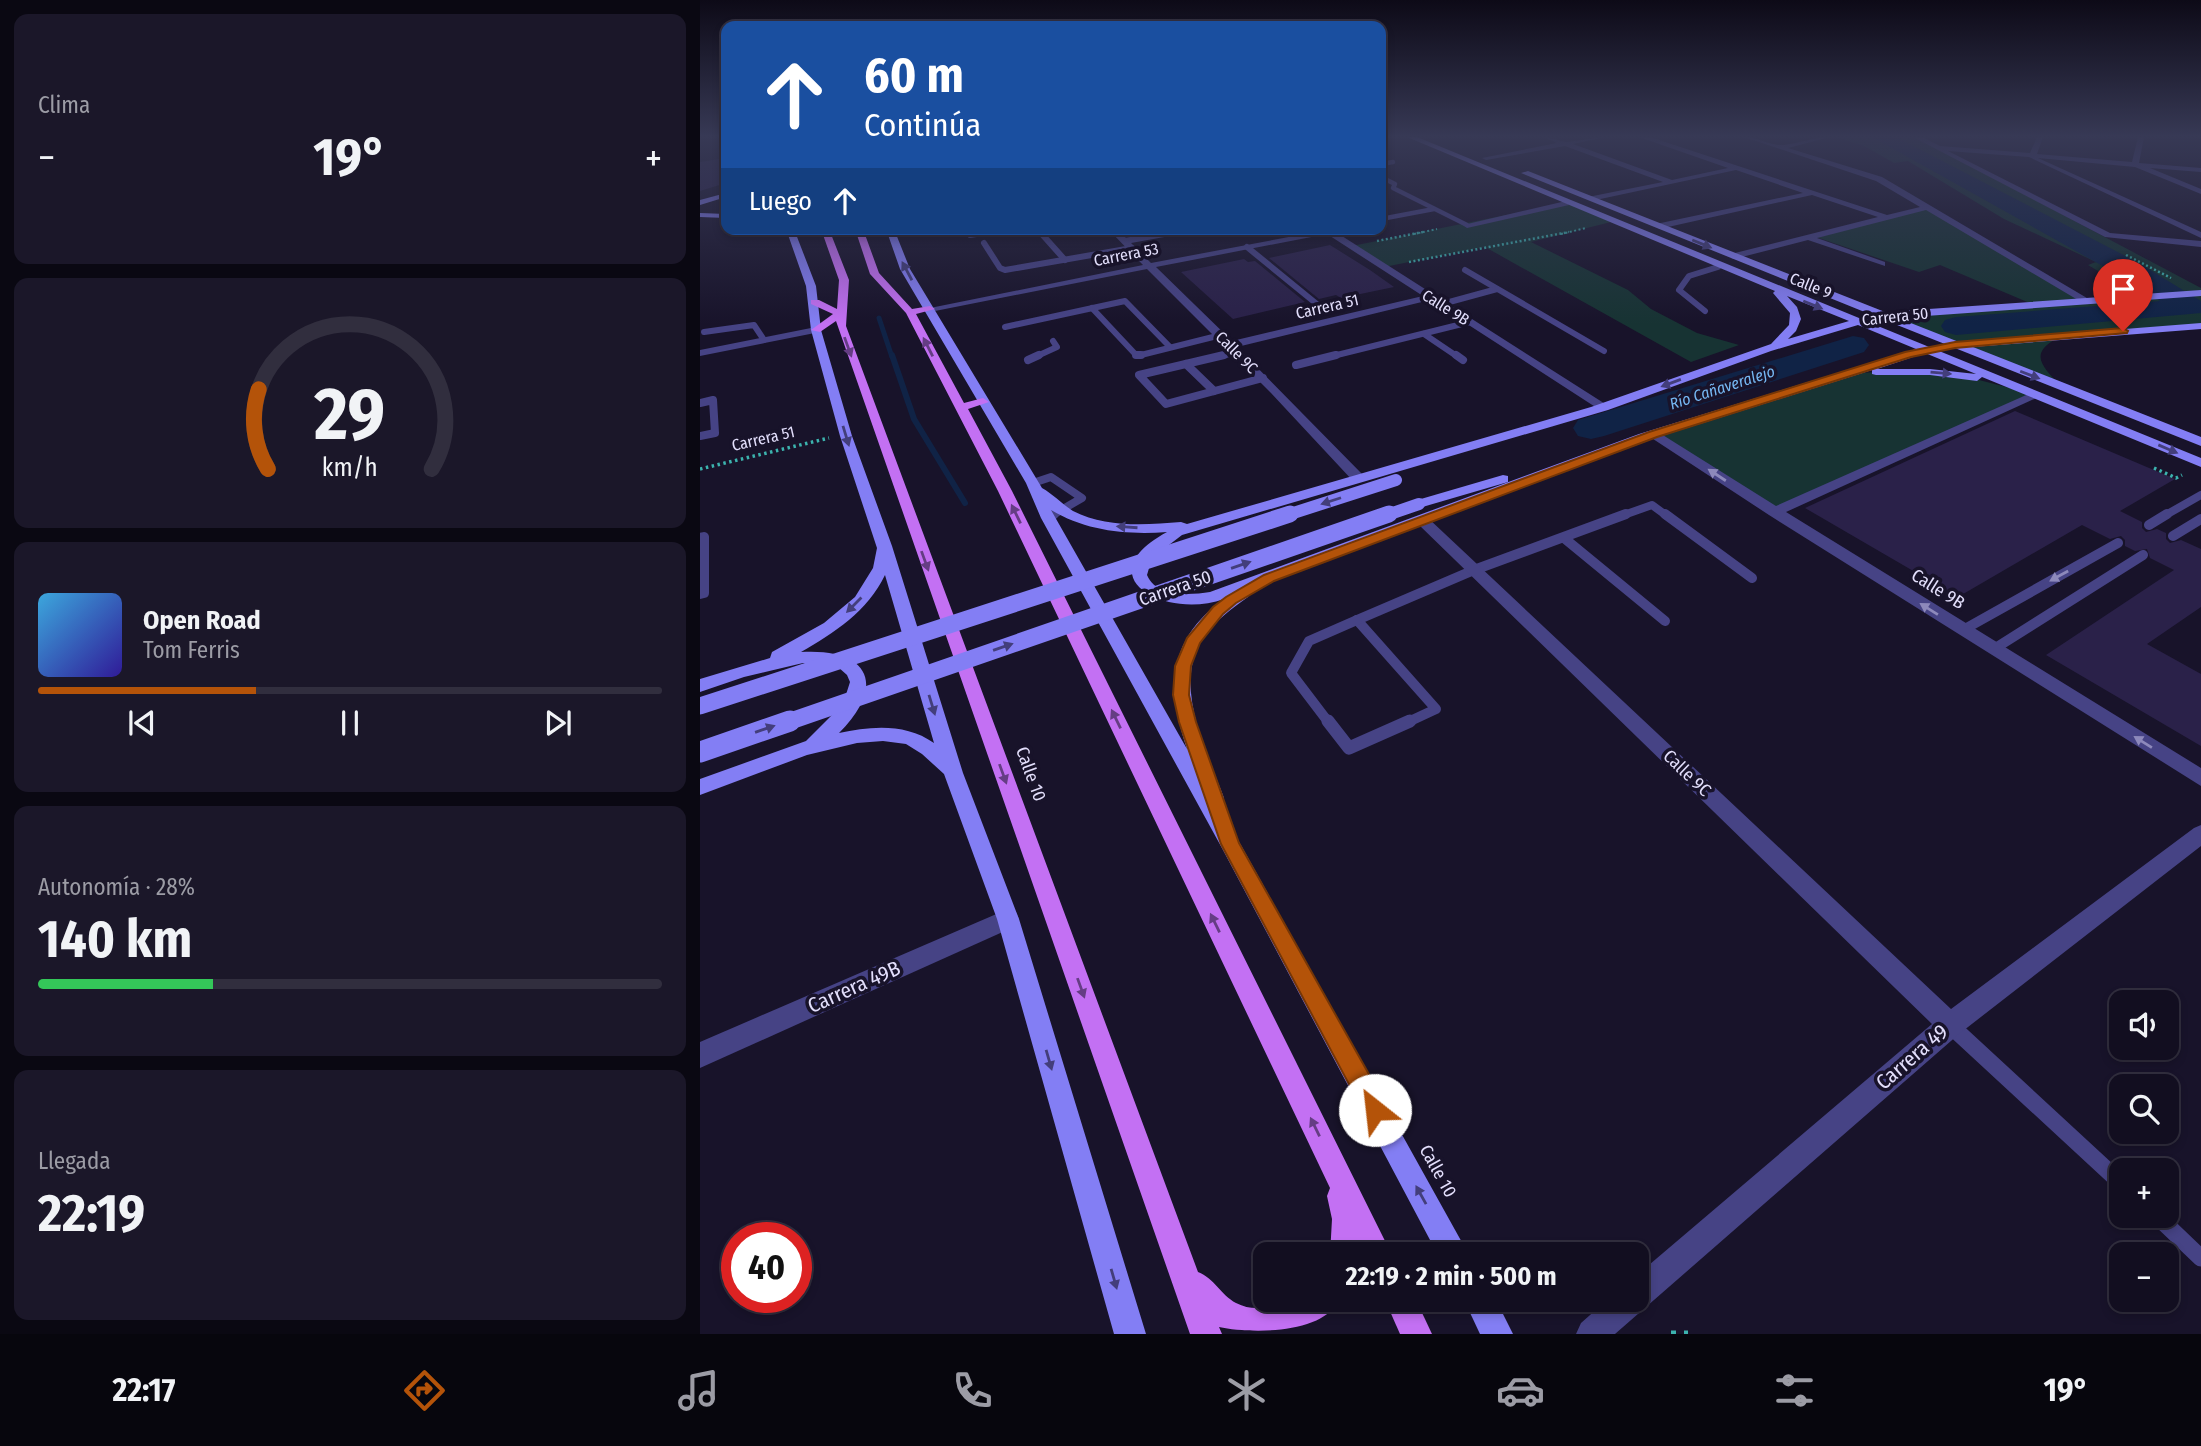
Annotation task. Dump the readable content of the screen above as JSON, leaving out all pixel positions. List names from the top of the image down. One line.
{"streets":{"main road":["Calle 9","Carrera 50","Calle 10"],"street":["Carrera 53","Carrera 51","Calle 9B","Calle 9C","Carrera 49B","Carrera 49"]},"crossings":[["Carrera 53","Calle 9C"],["Carrera 53","Calle 10"],["Calle 9","Carrera 50"],["Carrera 51","Calle 9B"],["Carrera 51","Calle 9C"],["Calle 9B","Carrera 50"],["Carrera 50","Calle 9C"],["Calle 9C","Carrera 49"]],"one_way":["Calle 9B"],"water":["Río Cañaveralejo"],"page":{"tile":["Clima",["Autonomía · 28%","140 km"],["Llegada","22:19"]],"turn":["60 m","Continúa"],"heat":["−","19°","+"],"then":"Luego","song":["Open Road","Tom Ferris"],"map_buttons":["+","−"],"limit":"40","trip":"22:19 · 2 min · 500 m","tabs":["22:17","19°"],"gauge":["29","km/h"]}}
